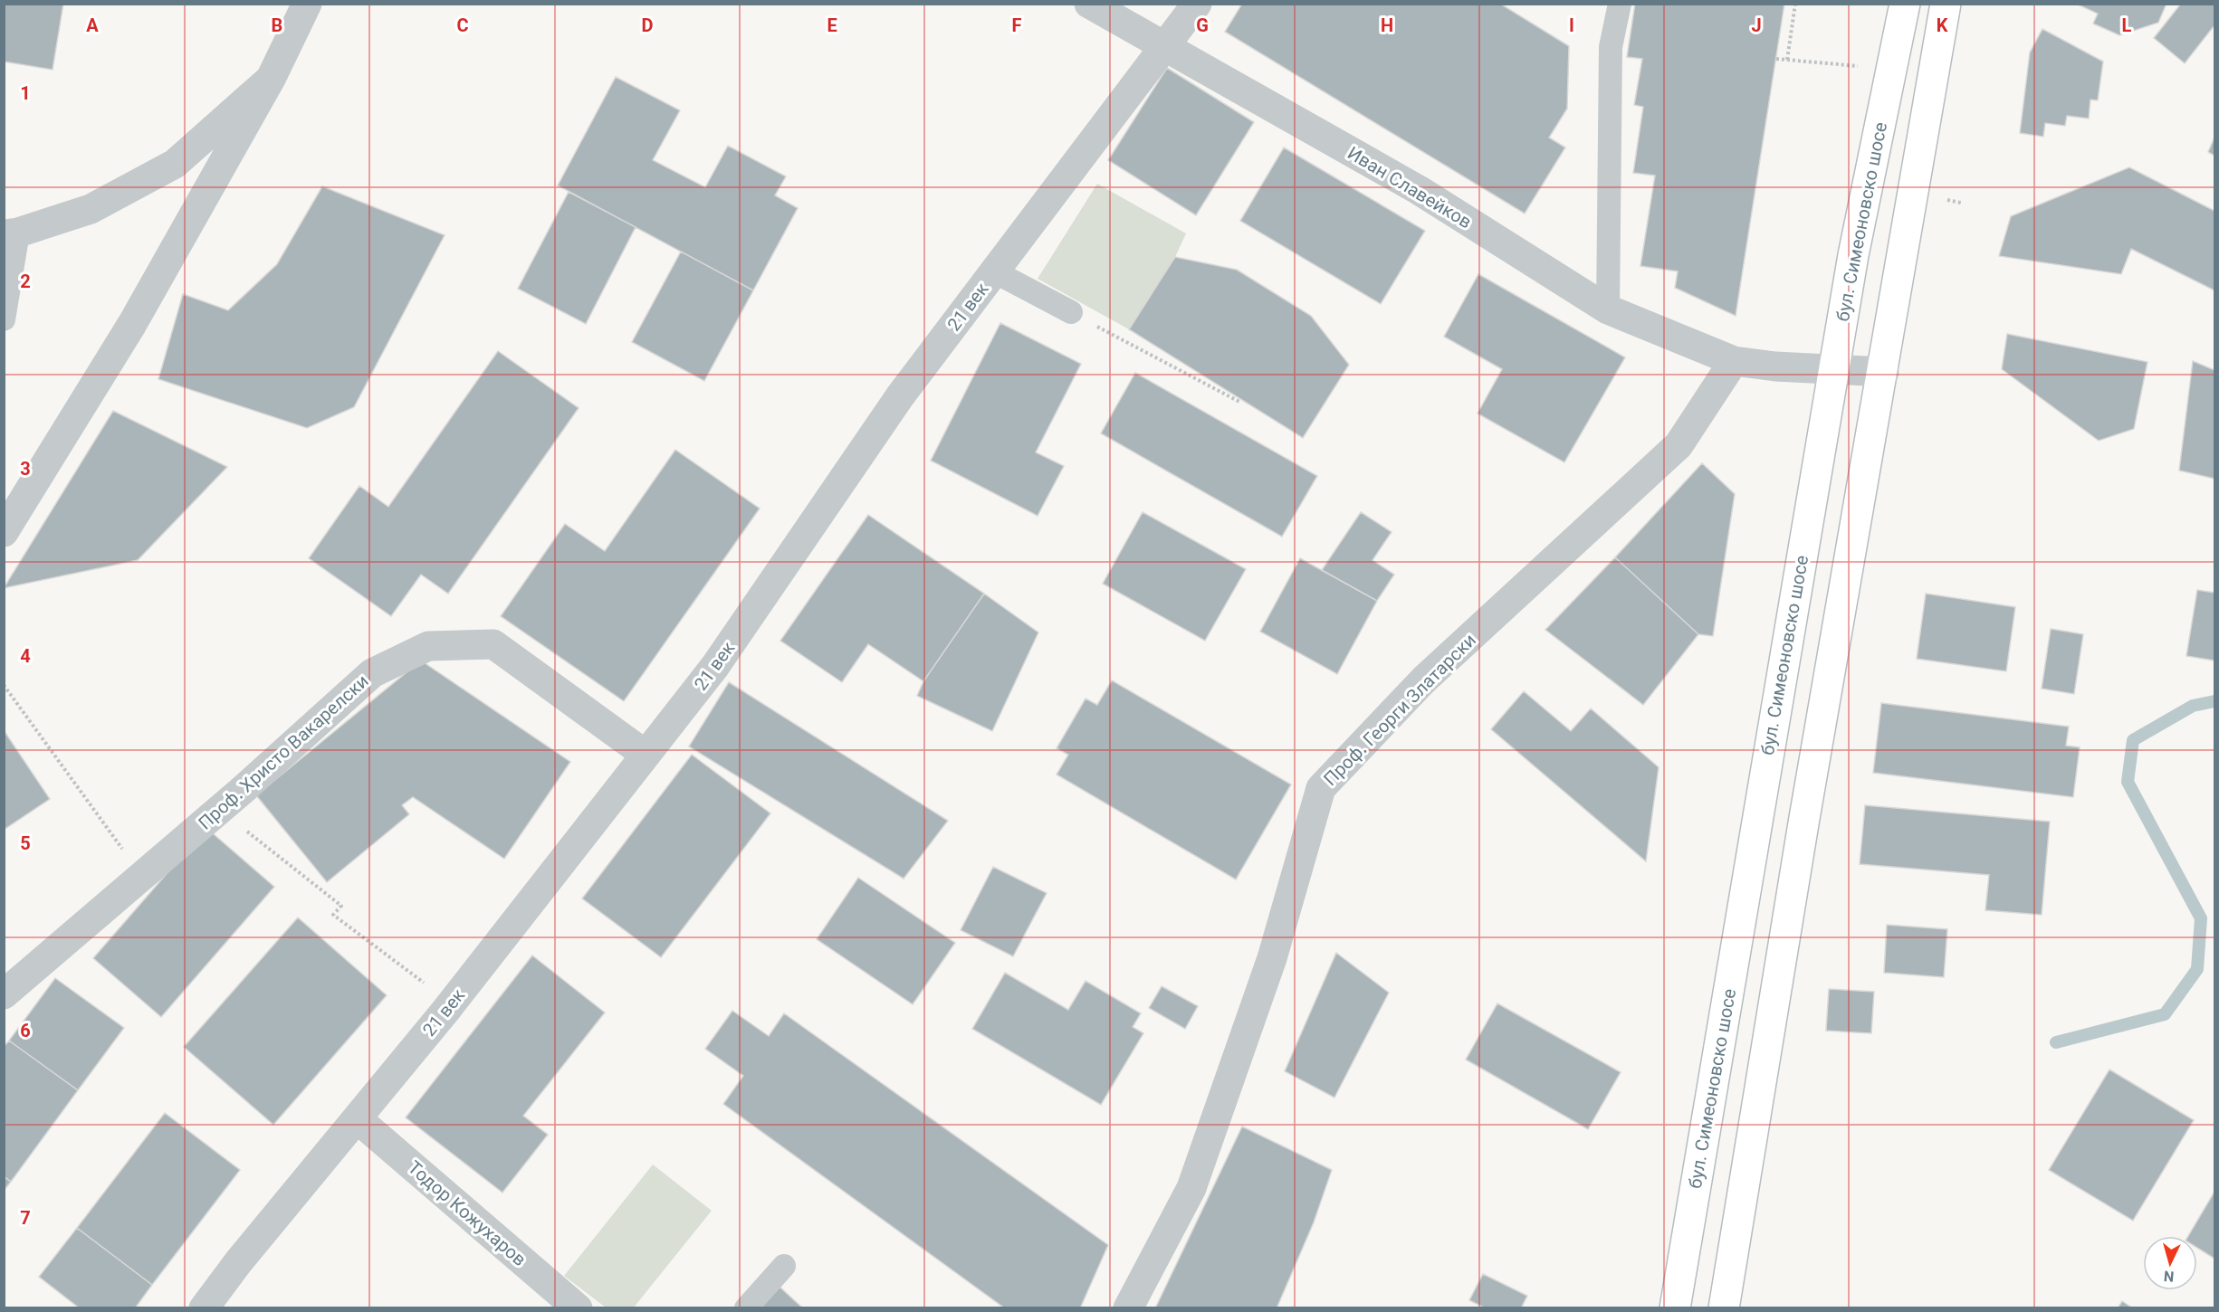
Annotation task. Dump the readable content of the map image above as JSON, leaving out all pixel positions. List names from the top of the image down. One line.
{"streets":{"main road":["бул. Симеоновско шосе"],"street":["Иван Славейков","21 век","Проф. Георги Златарски","Проф. Христо Вакарелски","Тодор Кожухаров"]},"crossings":[["Иван Славейков","21 век"],["Иван Славейков","Проф. Георги Златарски"],["21 век","Проф. Христо Вакарелски"],["21 век","Тодор Кожухаров"]],"north":"bottom","grid":{"columns":["A","B","C","D","E","F","G","H","I","J","K","L"],"rows":["1","2","3","4","5","6","7"]}}
